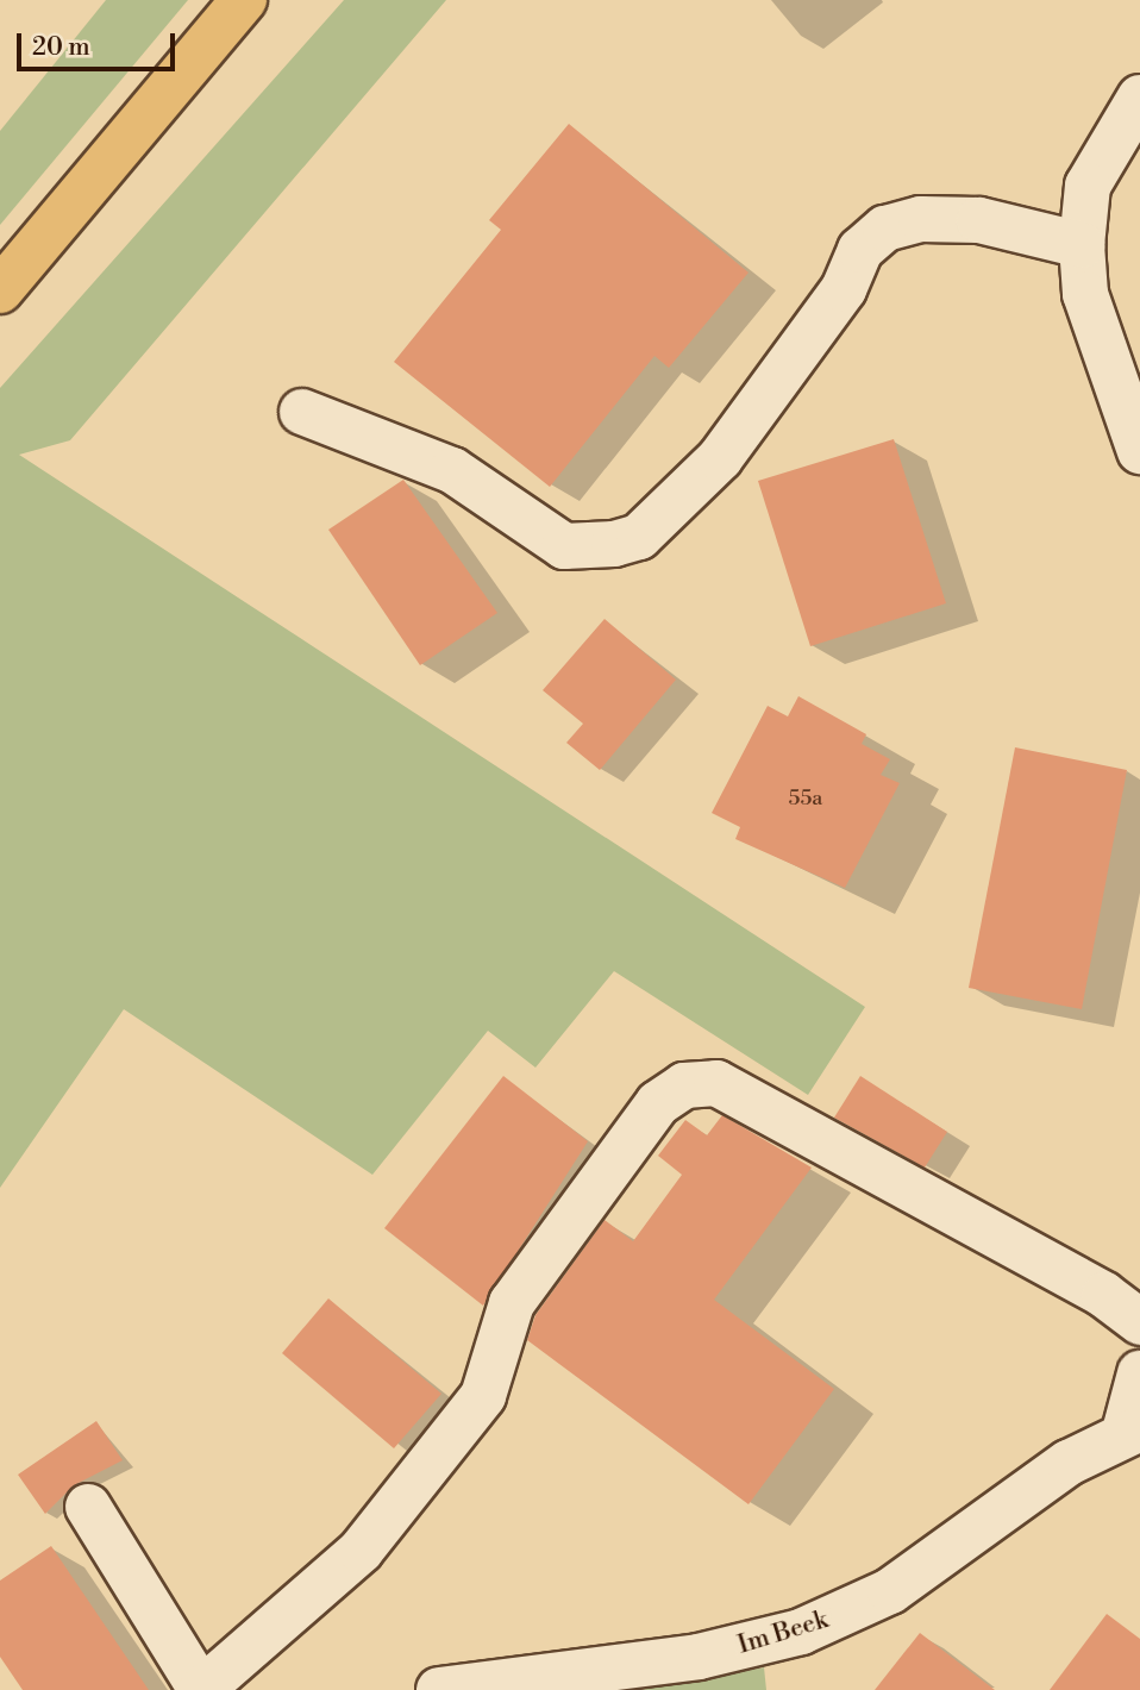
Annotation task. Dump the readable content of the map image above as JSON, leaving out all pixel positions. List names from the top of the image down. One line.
{"streets":{"street":["Im Beek"]},"house_numbers":["55a"],"scale_bar":"20 m"}
